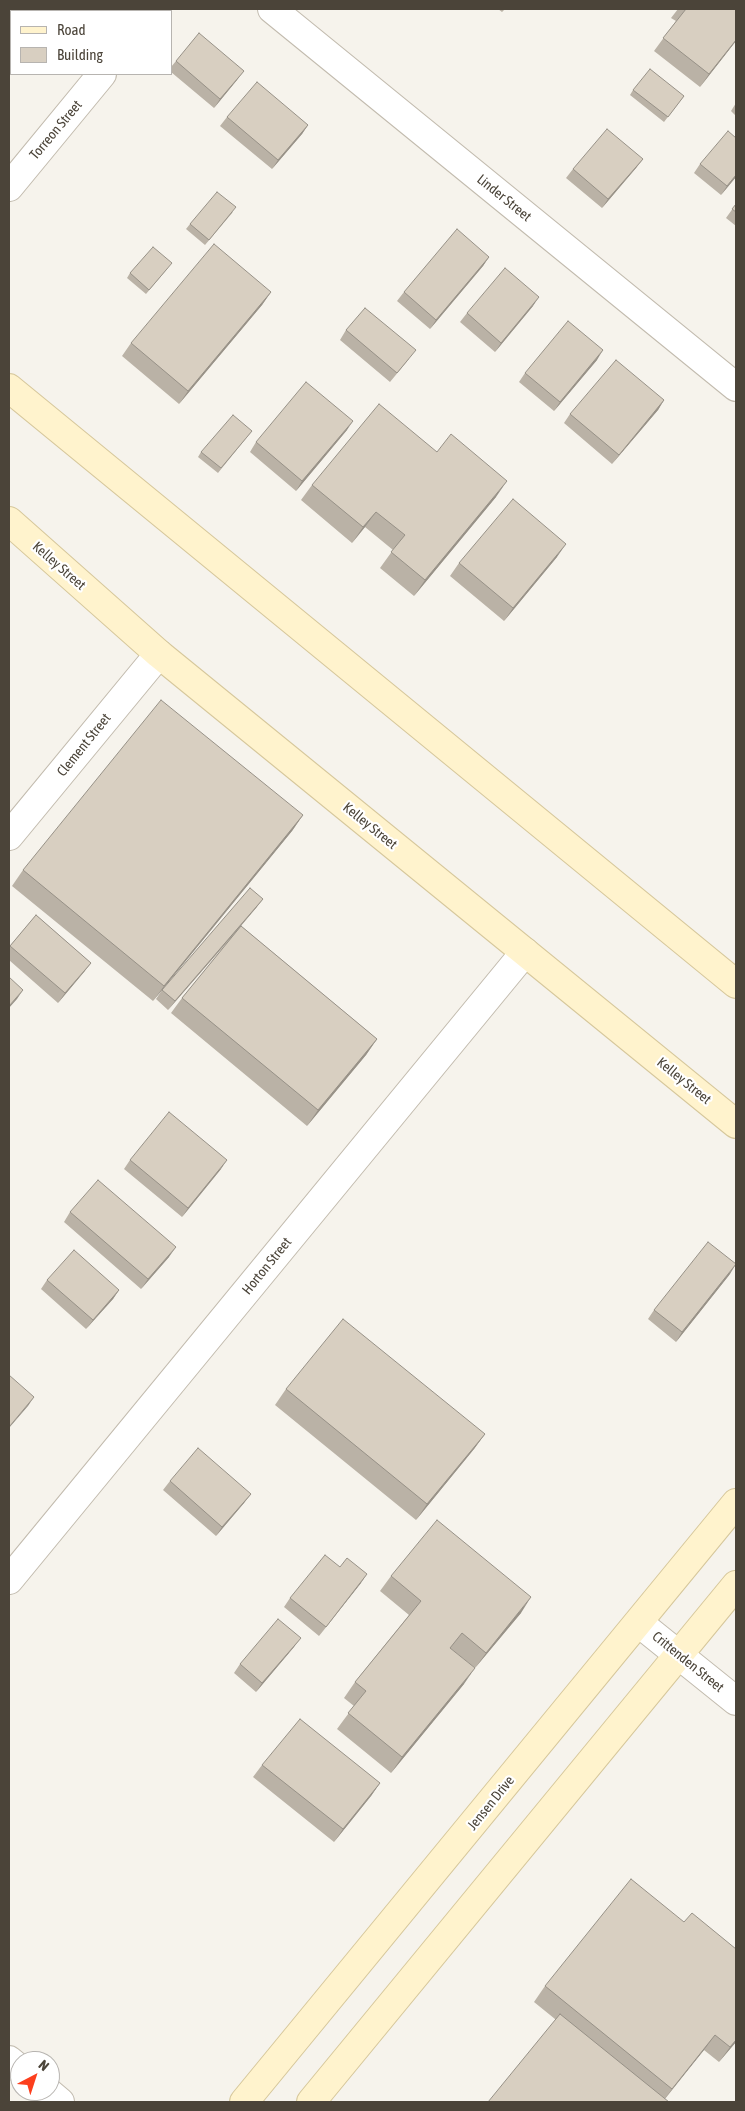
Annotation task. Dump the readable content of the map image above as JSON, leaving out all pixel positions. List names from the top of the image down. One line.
{"streets":{"main road":["Kelley Street","Jensen Drive"],"street":["Torreon Street","Linder Street","Clement Street","Horton Street","Crittenden Street"]},"crossings":[["Kelley Street","Clement Street"],["Kelley Street","Horton Street"],["Crittenden Street","Jensen Drive"]],"legend":["Road","Building"],"north":"top right"}
